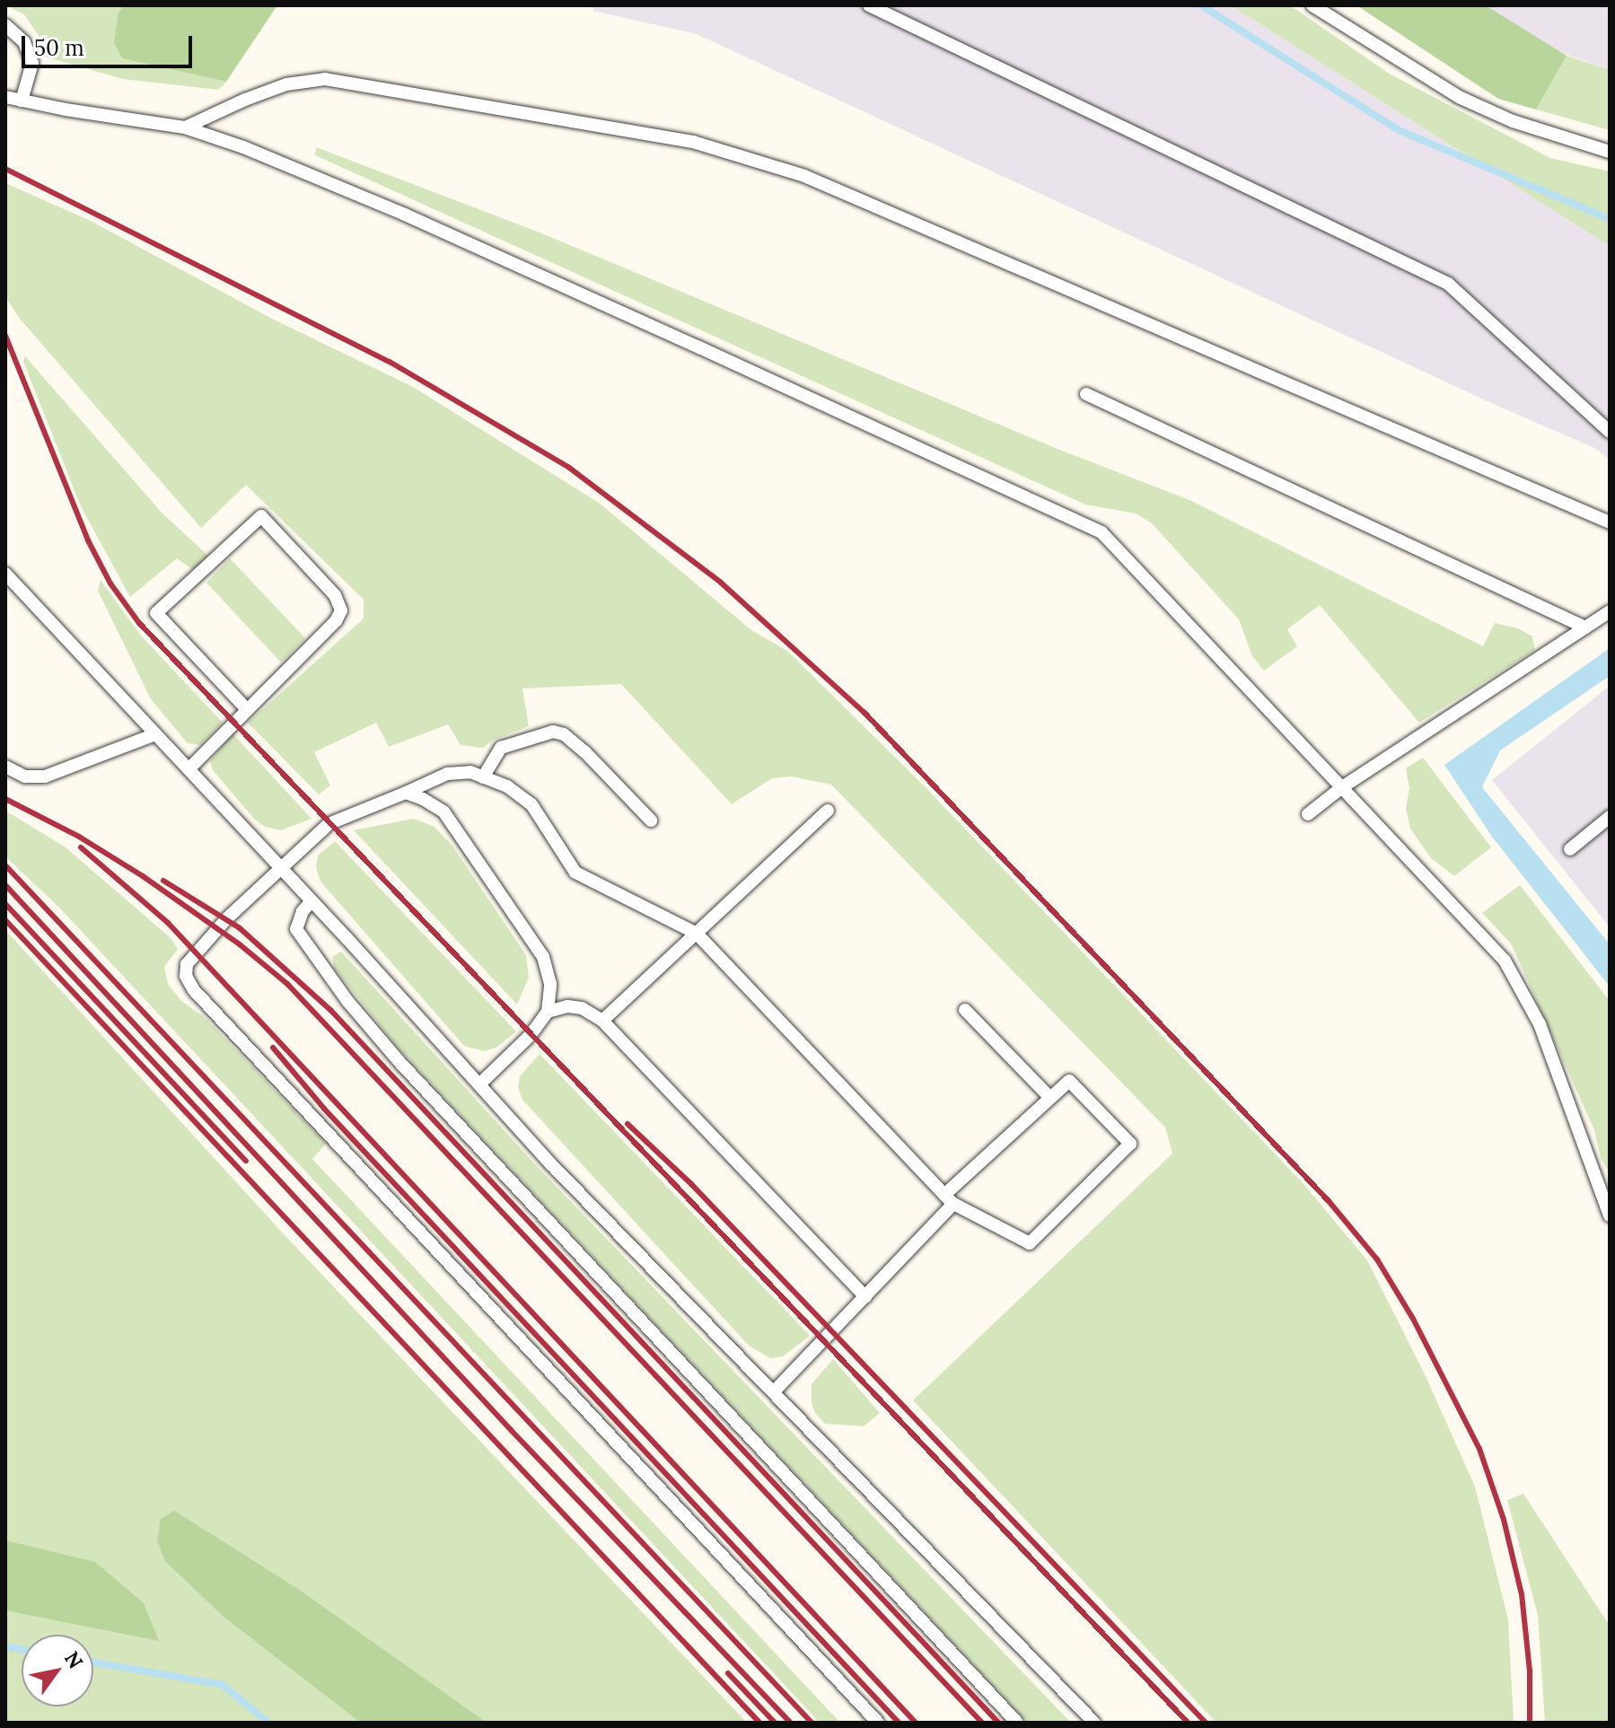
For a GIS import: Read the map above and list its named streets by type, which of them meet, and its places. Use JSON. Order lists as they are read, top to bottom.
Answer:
{
  "scale_bar": "50 m",
  "north": "top right"
}
